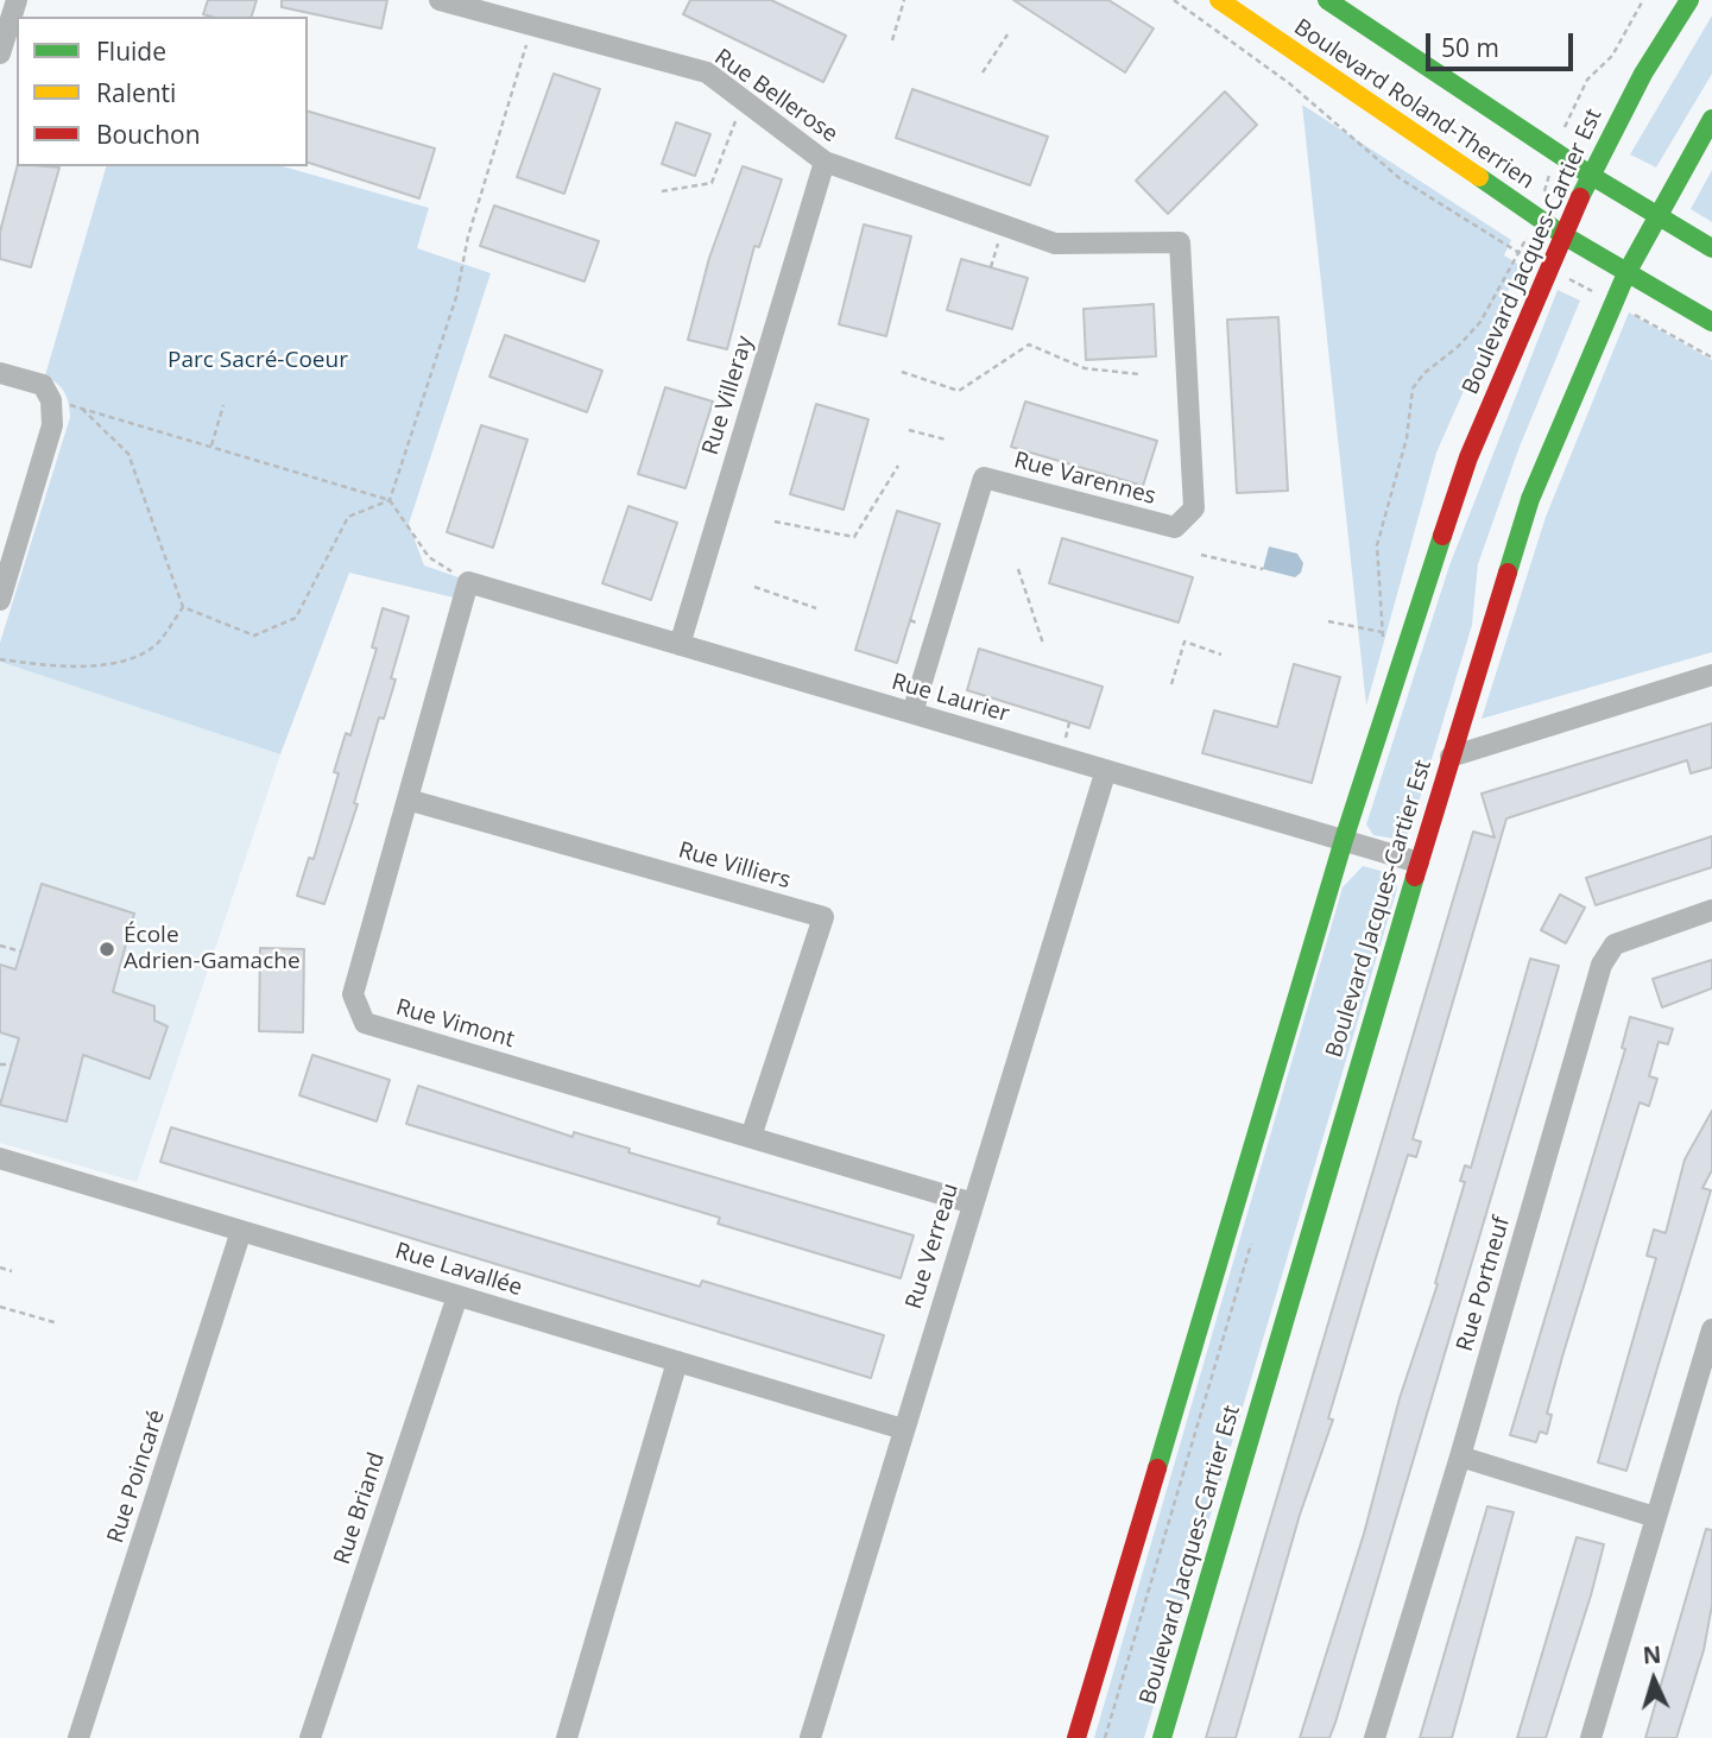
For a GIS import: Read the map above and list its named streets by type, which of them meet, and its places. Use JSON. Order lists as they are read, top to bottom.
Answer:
{
  "streets": {
    "main road": ["Boulevard Roland-Therrien", "Boulevard Jacques-Cartier Est"],
    "street": [
      "Rue Bellerose",
      "Rue Villeray",
      "Rue Varennes",
      "Rue Laurier",
      "Rue Villiers",
      "Rue Vimont",
      "Rue Verreau",
      "Rue Lavallée",
      "Rue Portneuf",
      "Rue Poincaré",
      "Rue Briand"
    ]
  },
  "crossings": [
    ["Rue Bellerose", "Rue Villeray"],
    ["Rue Bellerose", "Rue Varennes"],
    ["Boulevard Roland-Therrien", "Boulevard Jacques-Cartier Est"],
    ["Boulevard Jacques-Cartier Est", "Rue Laurier"],
    ["Rue Villeray", "Rue Laurier"],
    ["Rue Varennes", "Rue Laurier"],
    ["Rue Laurier", "Rue Vimont"],
    ["Rue Laurier", "Rue Verreau"],
    ["Rue Villiers", "Rue Vimont"],
    ["Rue Vimont", "Rue Verreau"],
    ["Rue Verreau", "Rue Lavallée"],
    ["Rue Lavallée", "Rue Poincaré"],
    ["Rue Lavallée", "Rue Briand"]
  ],
  "parks": ["Parc Sacré-Coeur"],
  "places": ["École Adrien-Gamache"],
  "legend": ["Fluide", "Ralenti", "Bouchon"],
  "scale_bar": "50 m",
  "north": "top"
}
